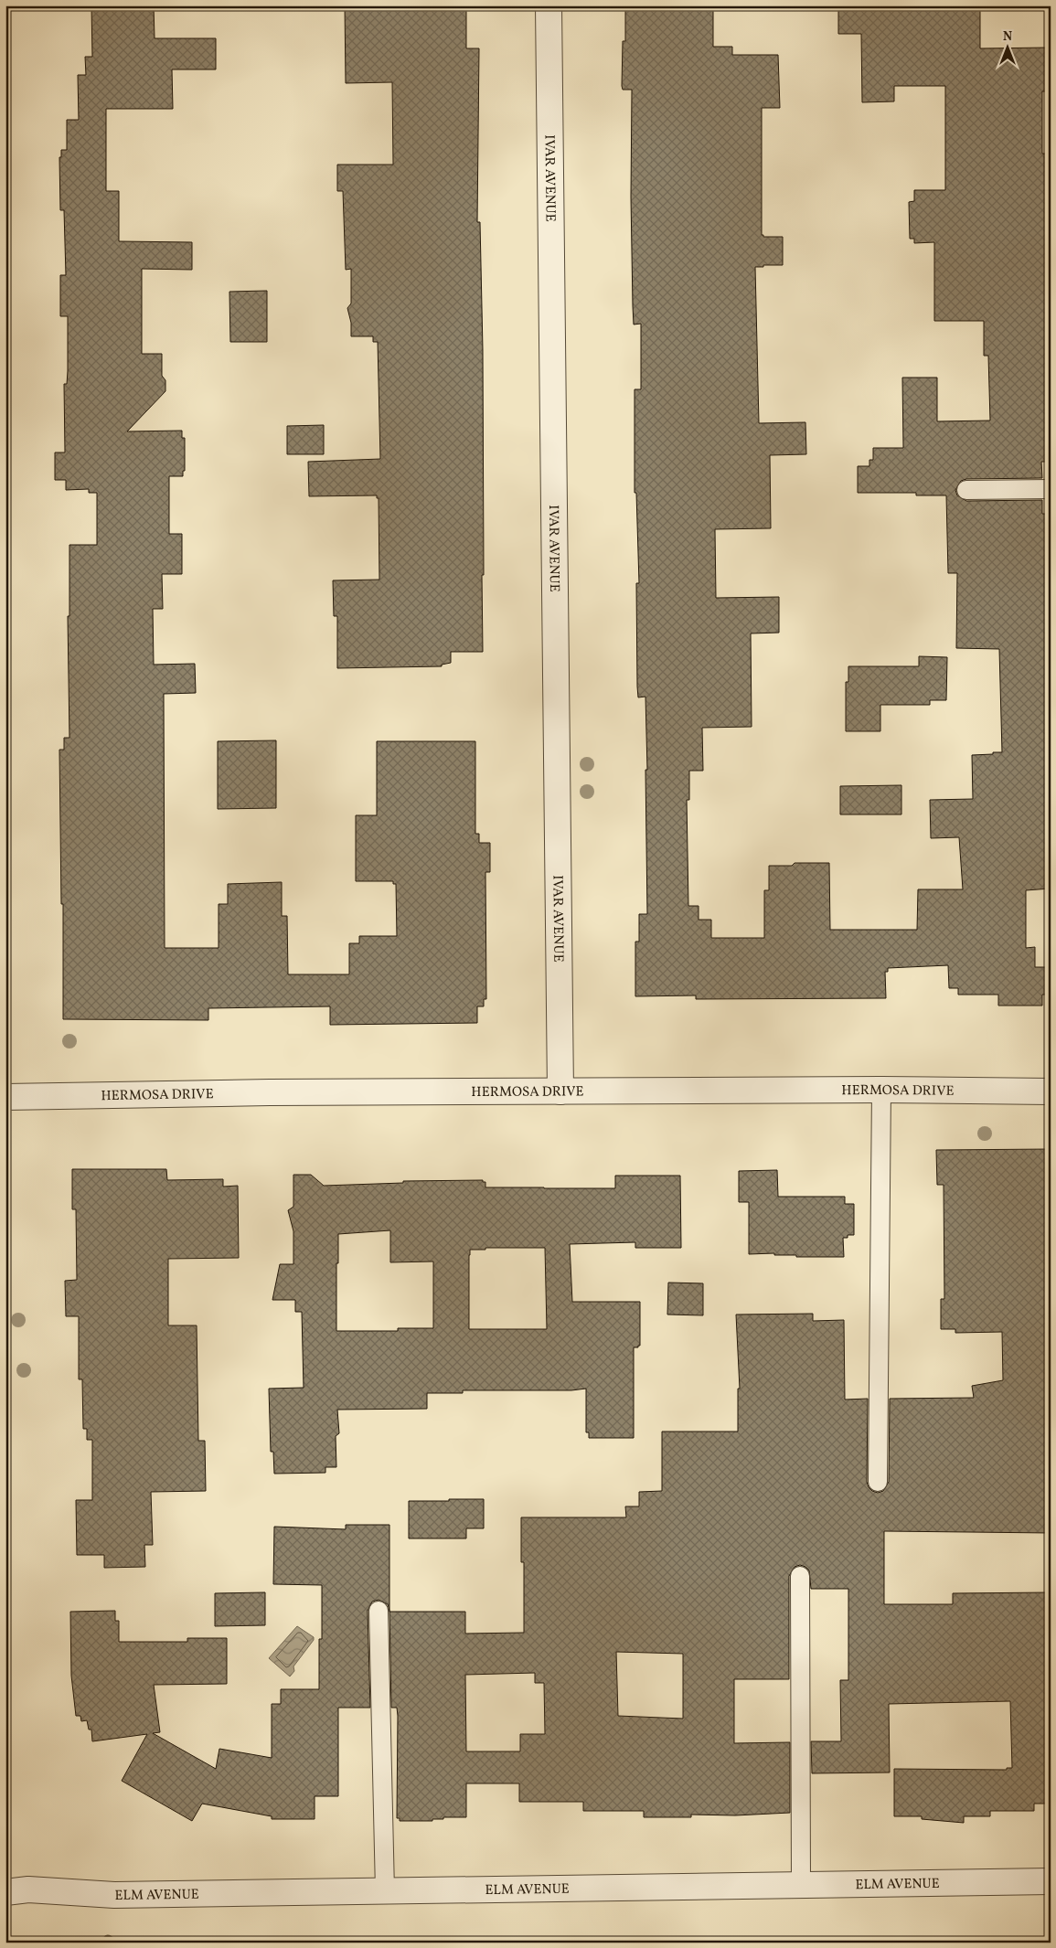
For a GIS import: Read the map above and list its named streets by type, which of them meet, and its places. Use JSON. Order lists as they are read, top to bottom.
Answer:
{
  "streets": {
    "street": ["IVAR AVENUE", "HERMOSA DRIVE", "ELM AVENUE"]
  },
  "crossings": [
    ["IVAR AVENUE", "HERMOSA DRIVE"]
  ],
  "north": "top"
}
